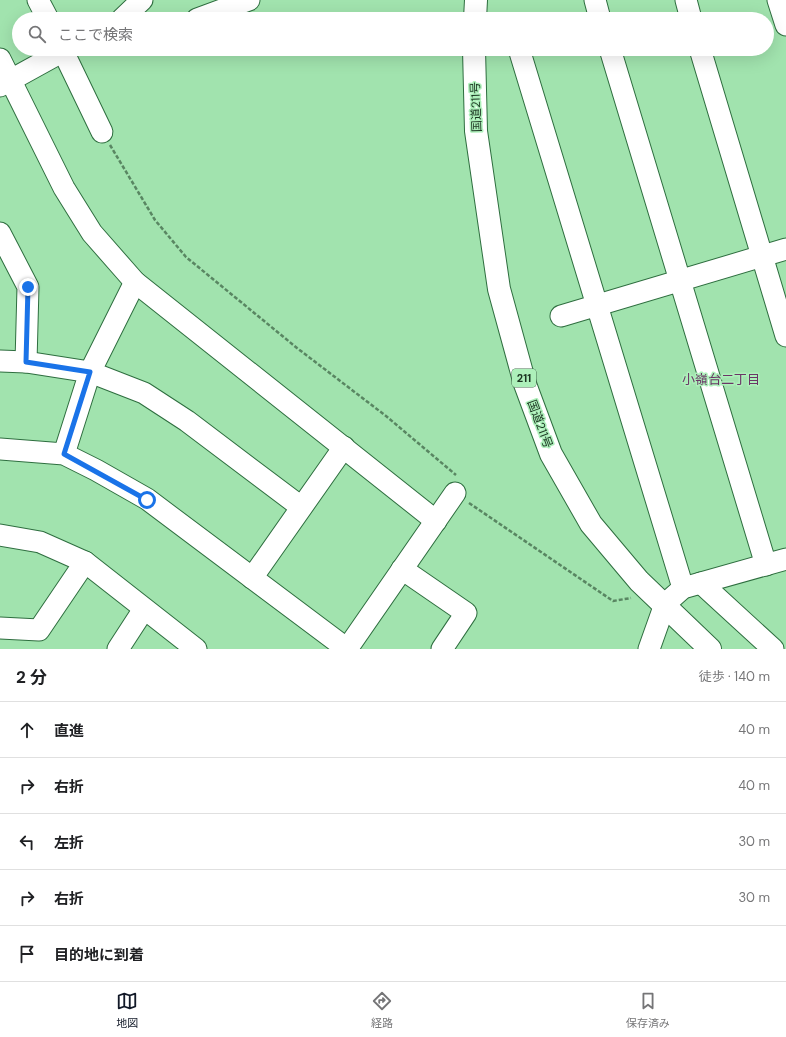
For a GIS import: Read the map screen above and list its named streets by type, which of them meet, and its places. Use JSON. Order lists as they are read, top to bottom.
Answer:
{
  "streets": {
    "highway": ["国道211号", "211"]
  },
  "districts": ["小嶺台二丁目"],
  "page": {
    "search": "ここで検索",
    "heading": ["2 分", "徒歩 · 140 m"],
    "list": [
      ["直進", "40 m"],
      ["右折", "40 m"],
      ["左折", "30 m"],
      ["右折", "30 m"],
      "目的地に到着"
    ],
    "nav": ["地図", "経路", "保存済み"]
  }
}
